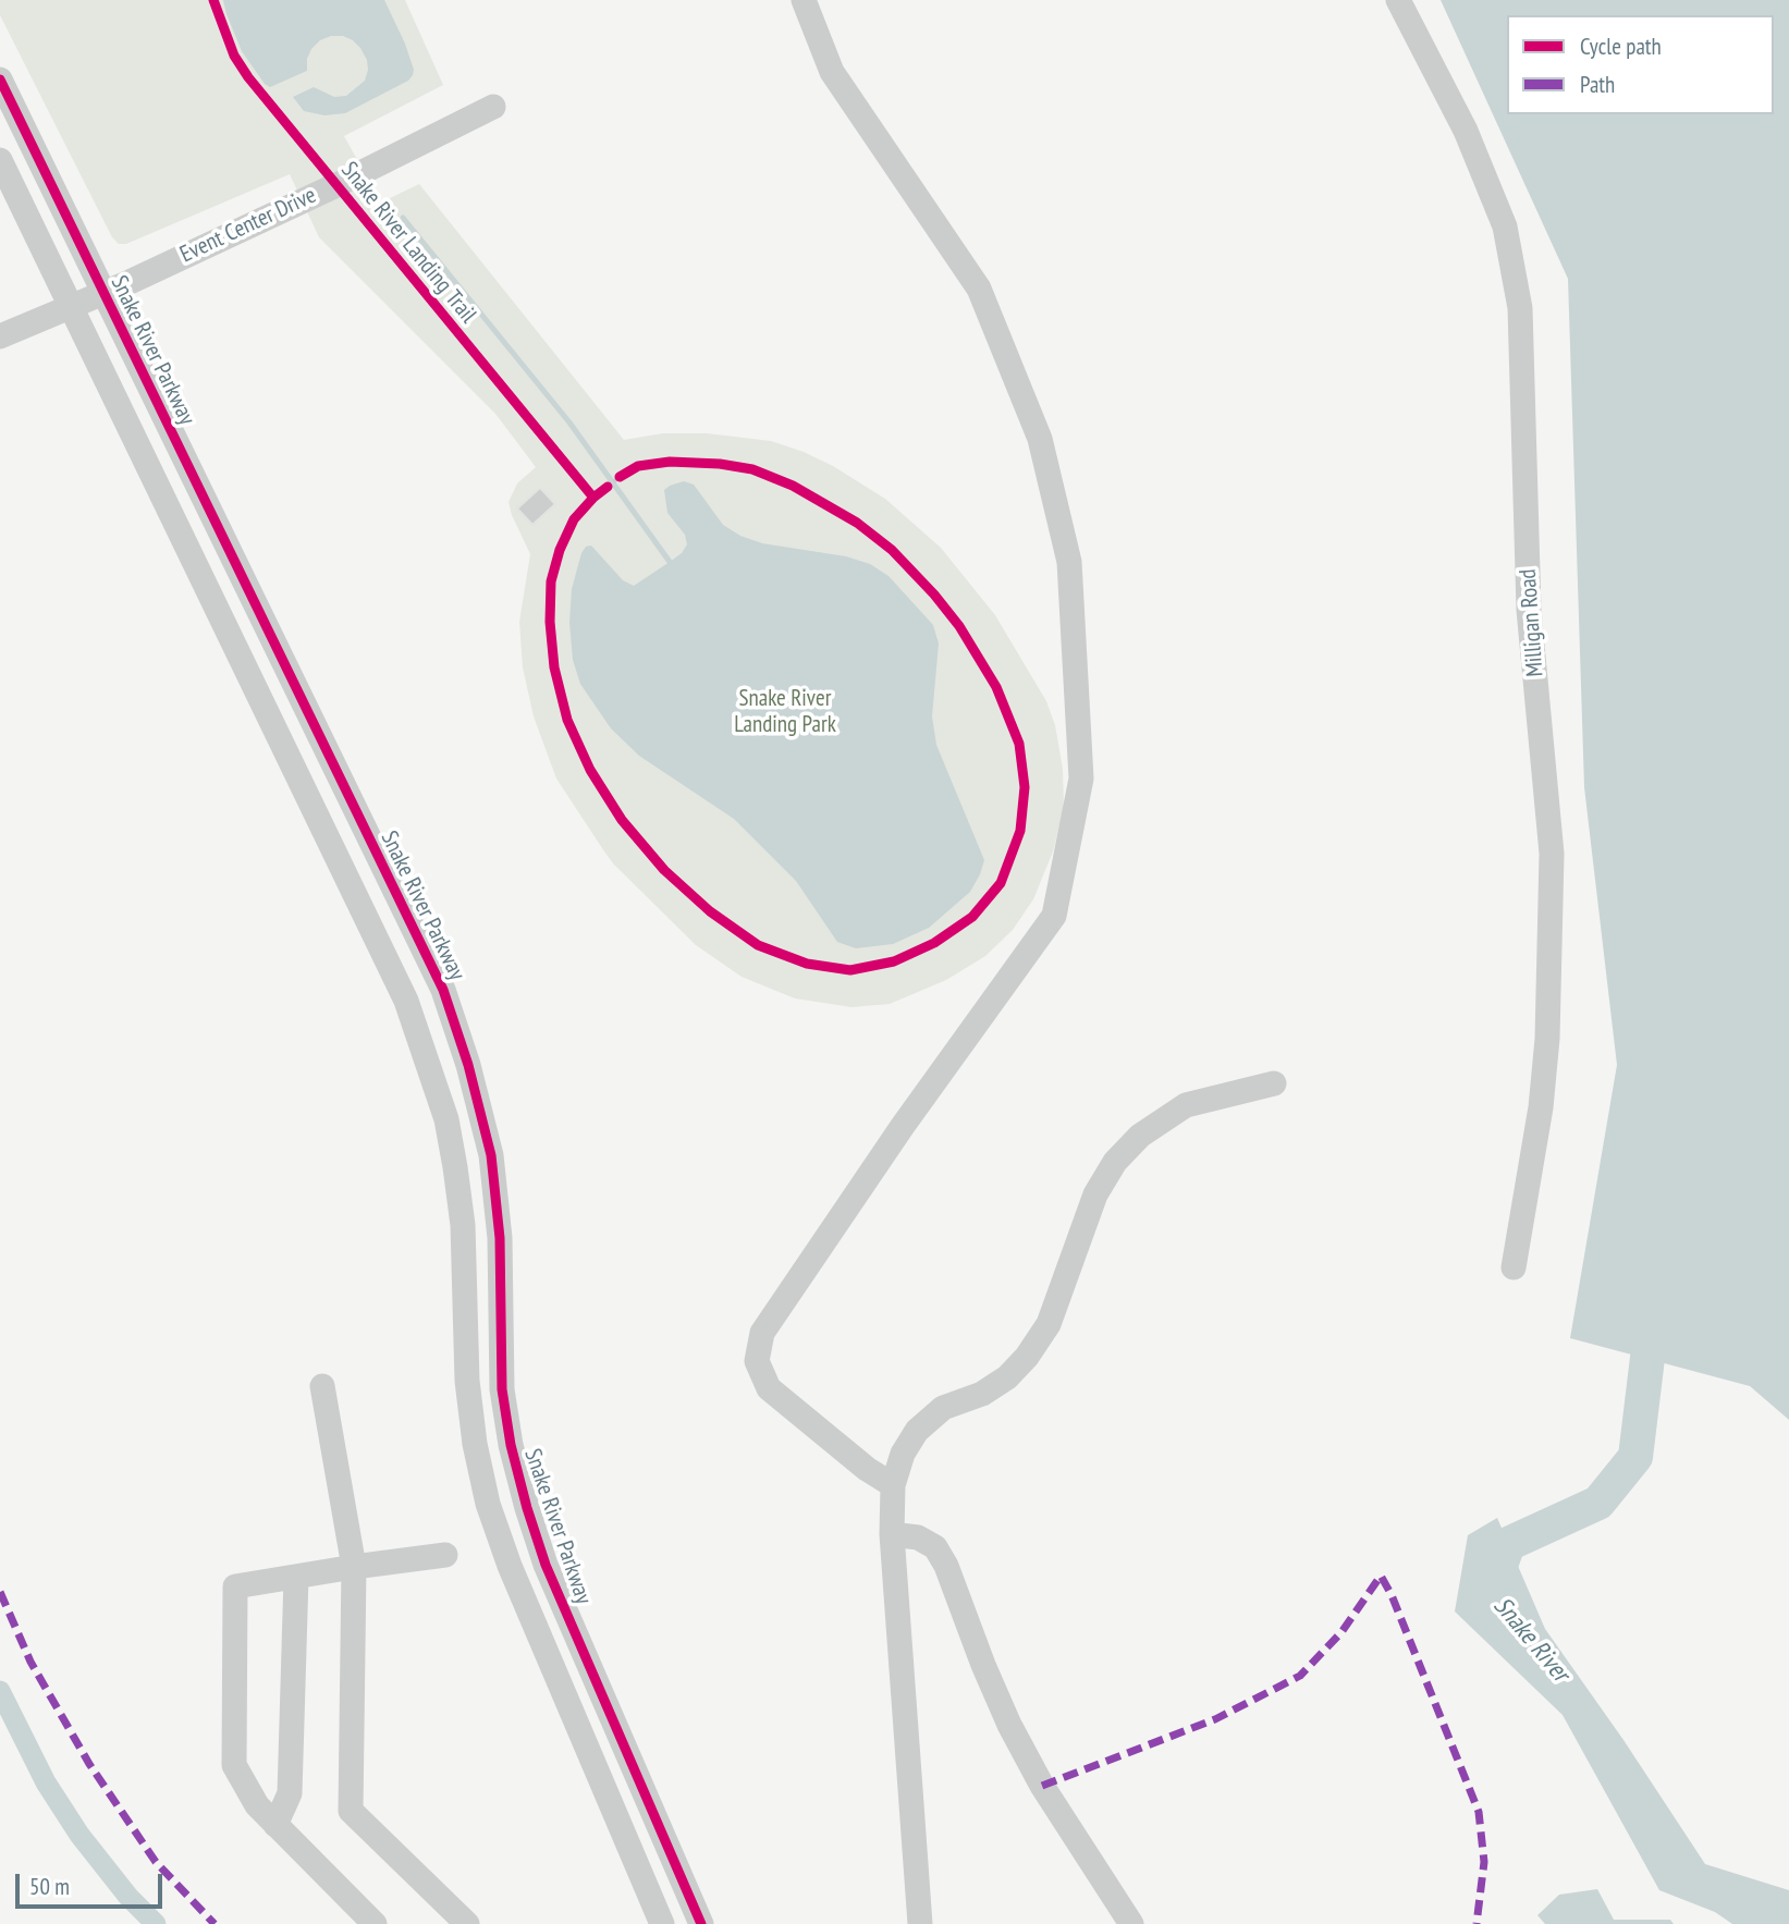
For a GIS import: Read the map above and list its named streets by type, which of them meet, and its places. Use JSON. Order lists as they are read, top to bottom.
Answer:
{
  "streets": {
    "street": ["Event Center Drive", "Snake River Parkway", "Milligan Road"],
    "cycle path": ["Snake River Landing Trail"]
  },
  "crossings": [
    ["Event Center Drive", "Snake River Parkway"]
  ],
  "water": ["Snake River"],
  "parks": ["Snake River Landing Park"],
  "legend": ["Cycle path", "Path"],
  "scale_bar": "50 m"
}
